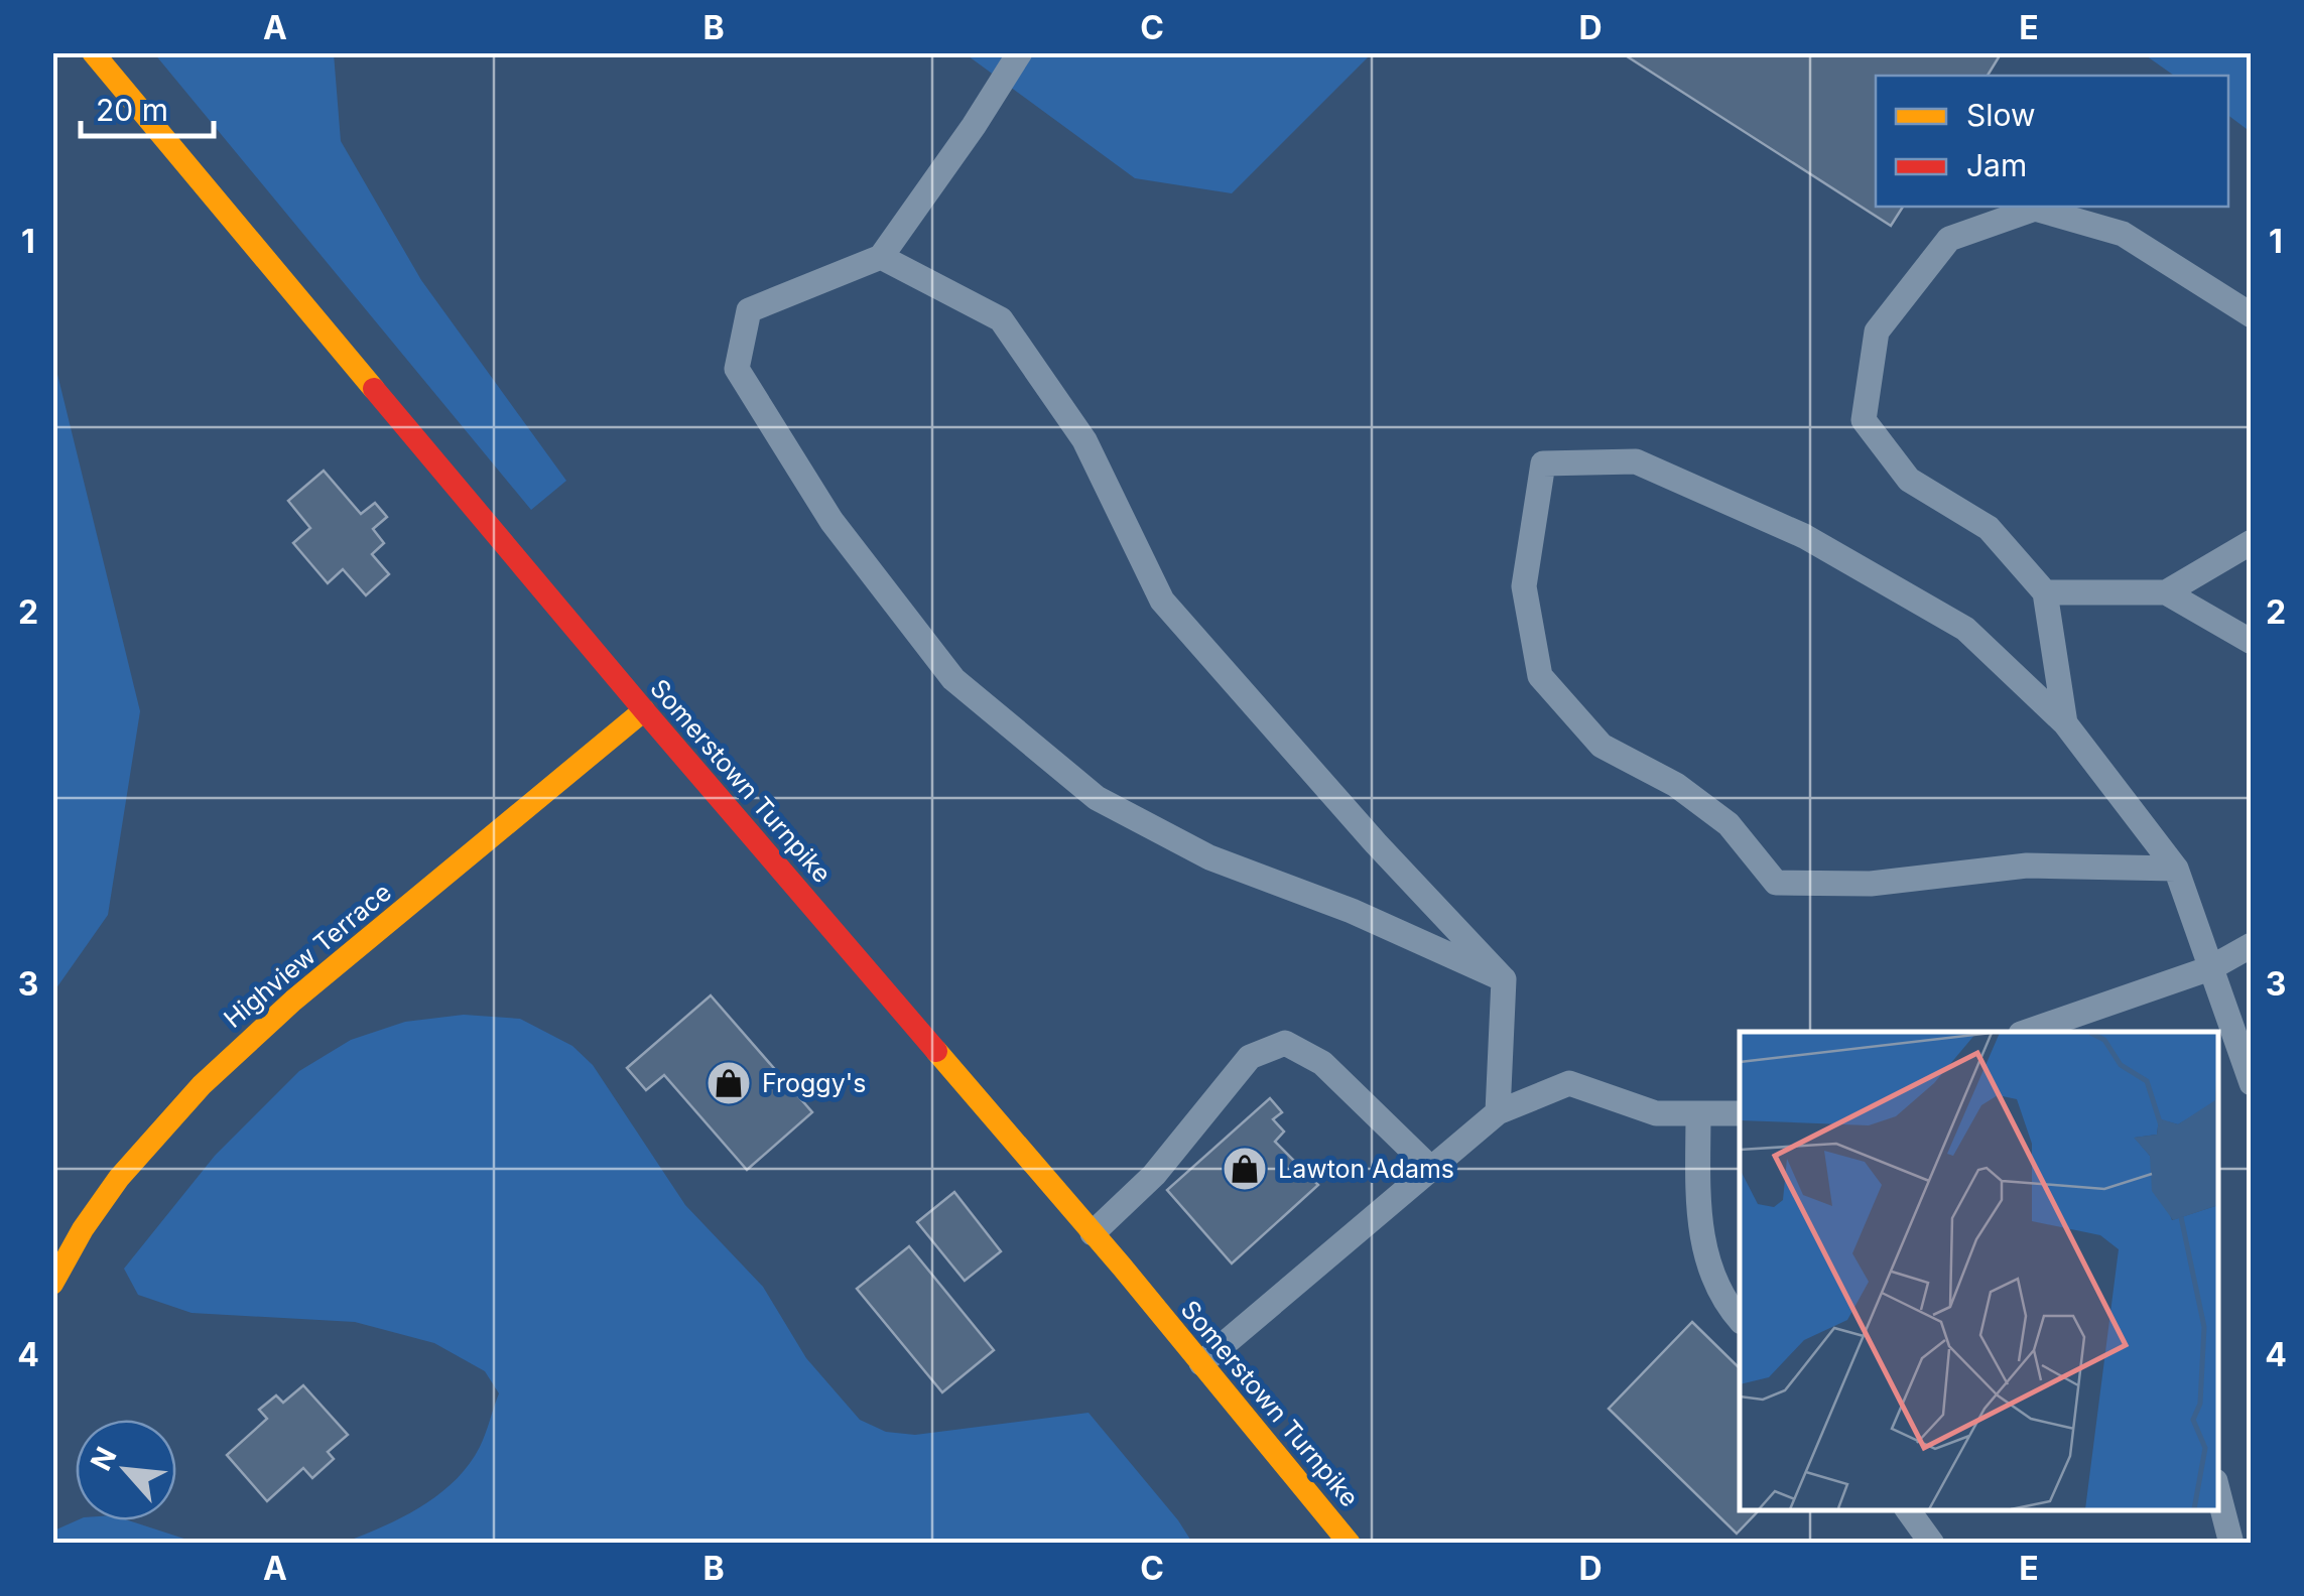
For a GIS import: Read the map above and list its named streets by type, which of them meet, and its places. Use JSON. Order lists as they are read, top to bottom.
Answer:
{
  "streets": {
    "main road": ["Somerstown Turnpike", "Highview Terrace"]
  },
  "crossings": [
    ["Somerstown Turnpike", "Highview Terrace"]
  ],
  "places": {
    "shop": ["Froggy's", "Lawton Adams"]
  },
  "legend": ["Slow", "Jam"],
  "scale_bar": "20 m",
  "north": "top left",
  "grid": {
    "columns": [
      "A",
      "B",
      "C",
      "D",
      "E"
    ],
    "rows": [
      "1",
      "2",
      "3",
      "4"
    ]
  }
}
